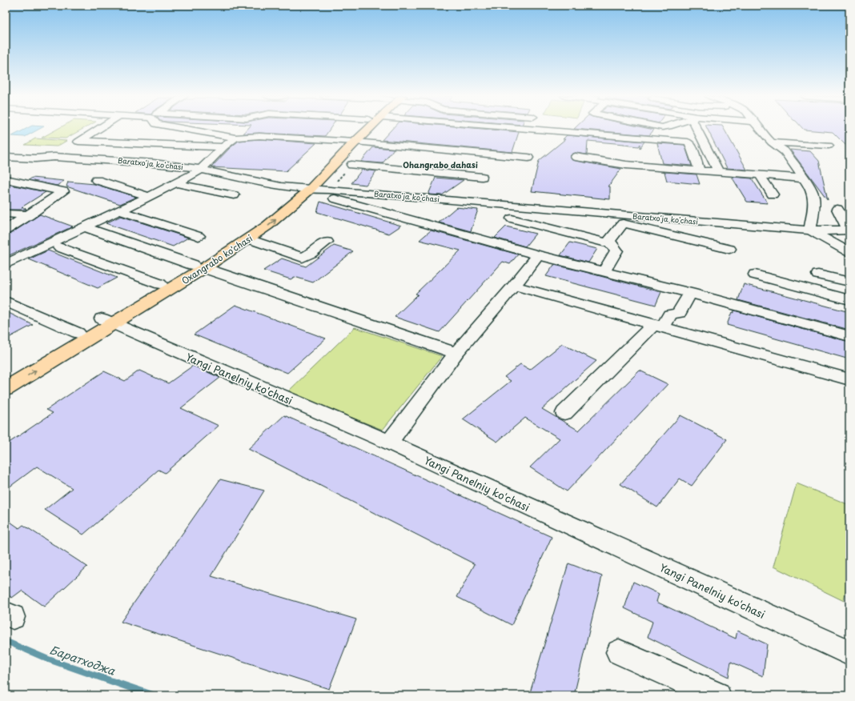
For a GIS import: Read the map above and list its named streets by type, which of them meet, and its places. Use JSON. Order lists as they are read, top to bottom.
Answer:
{
  "streets": {
    "main road": ["Oxangrabo ko'chasi"],
    "street": ["Baratxoʻja koʻchasi", "Yangi Panelniy ko'chasi"]
  },
  "crossings": [
    ["Baratxoʻja koʻchasi", "Oxangrabo ko'chasi"],
    ["Oxangrabo ko'chasi", "Yangi Panelniy ko'chasi"]
  ],
  "districts": ["Ohangrabo dahasi"],
  "water": ["Баратходжа"]
}
